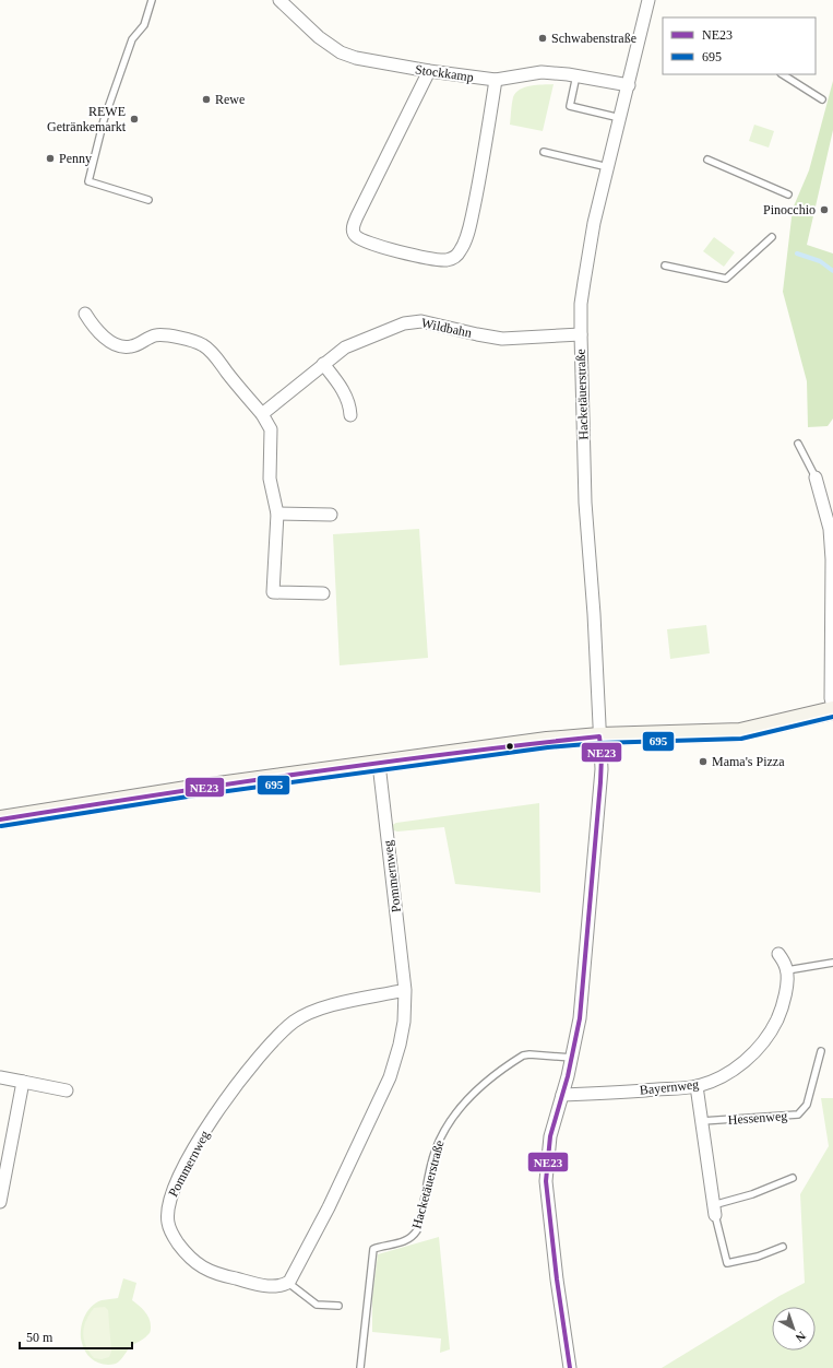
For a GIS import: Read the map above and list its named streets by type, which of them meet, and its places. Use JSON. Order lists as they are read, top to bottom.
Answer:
{
  "streets": {
    "street": [
      "Stockkamp",
      "Wildbahn",
      "Hacketäuerstraße",
      "Pommernweg",
      "Bayernweg"
    ],
    "lane": ["Hessenweg"]
  },
  "crossings": [
    ["Stockkamp", "Hacketäuerstraße"],
    ["Wildbahn", "Hacketäuerstraße"],
    ["Hacketäuerstraße", "Bayernweg"]
  ],
  "places": [
    "Schwabenstraße",
    "Rewe",
    "REWE Getränkemarkt",
    "Penny",
    "Pinocchio",
    "Mama's Pizza"
  ],
  "lines": ["transit line 695", "transit line NE23"],
  "legend": ["NE23", "695"],
  "scale_bar": "50 m",
  "north": "bottom right"
}
